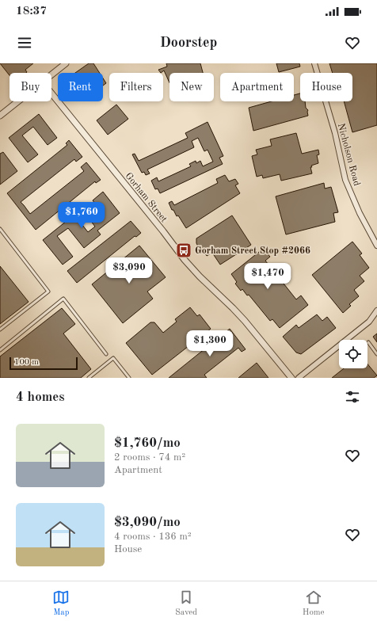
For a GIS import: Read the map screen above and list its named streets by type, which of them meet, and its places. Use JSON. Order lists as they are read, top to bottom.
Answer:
{
  "streets": {
    "street": ["Nicholson Road", "Gorham Street"]
  },
  "places": {
    "bus stop": ["Gorham Street Stop #2066"]
  },
  "scale_bar": "100 m",
  "page": {
    "status": "18:37",
    "header": "Doorstep",
    "chip": [
      "Buy",
      "Rent",
      "Filters",
      "New",
      "Apartment",
      "House"
    ],
    "price": [
      "$1,760",
      "$3,090",
      "$1,470",
      "$1,300"
    ],
    "scale": "100 m",
    "heading": "4 homes",
    "list": [
      {
        "name": "$1,760/mo",
        "note": "2 rooms · 74 m² · Apartment"
      },
      {
        "name": "$3,090/mo",
        "note": "4 rooms · 136 m² · House"
      }
    ],
    "tabs": ["Map", "Saved", "Home"]
  }
}
